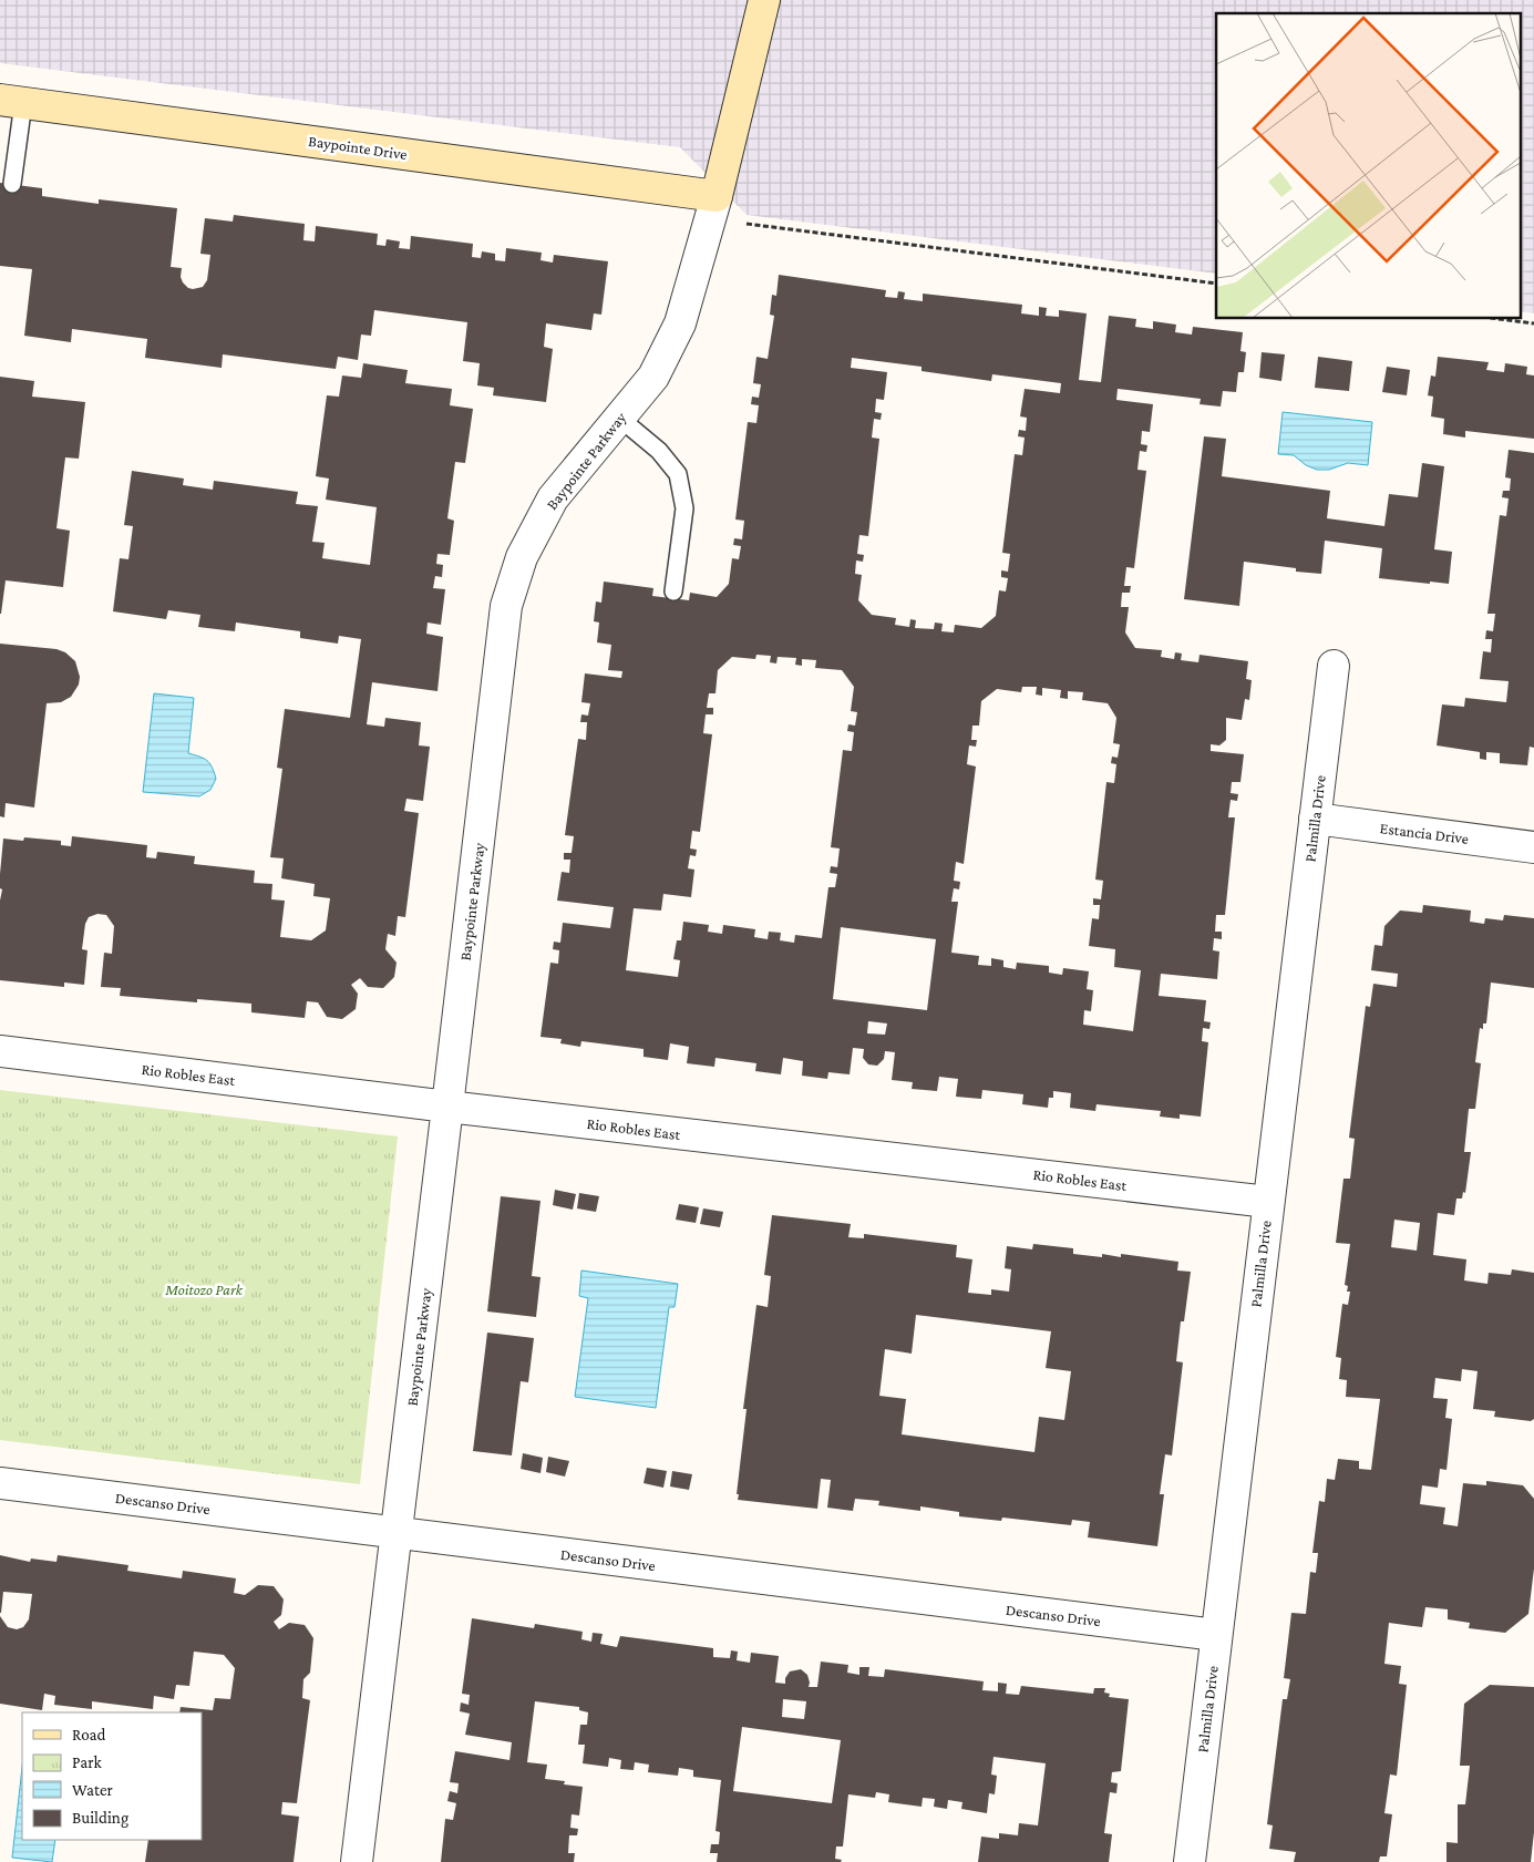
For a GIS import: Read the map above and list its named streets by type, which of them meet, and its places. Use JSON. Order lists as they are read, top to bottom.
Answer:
{
  "streets": {
    "street": [
      "Baypointe Drive",
      "Baypointe Parkway",
      "Palmilla Drive",
      "Estancia Drive",
      "Rio Robles East",
      "Descanso Drive"
    ]
  },
  "crossings": [
    ["Baypointe Drive", "Baypointe Parkway"],
    ["Baypointe Parkway", "Rio Robles East"],
    ["Baypointe Parkway", "Descanso Drive"],
    ["Palmilla Drive", "Estancia Drive"],
    ["Palmilla Drive", "Rio Robles East"],
    ["Palmilla Drive", "Descanso Drive"]
  ],
  "parks": ["Moitozo Park"],
  "legend": [
    "Road",
    "Park",
    "Water",
    "Building"
  ]
}
